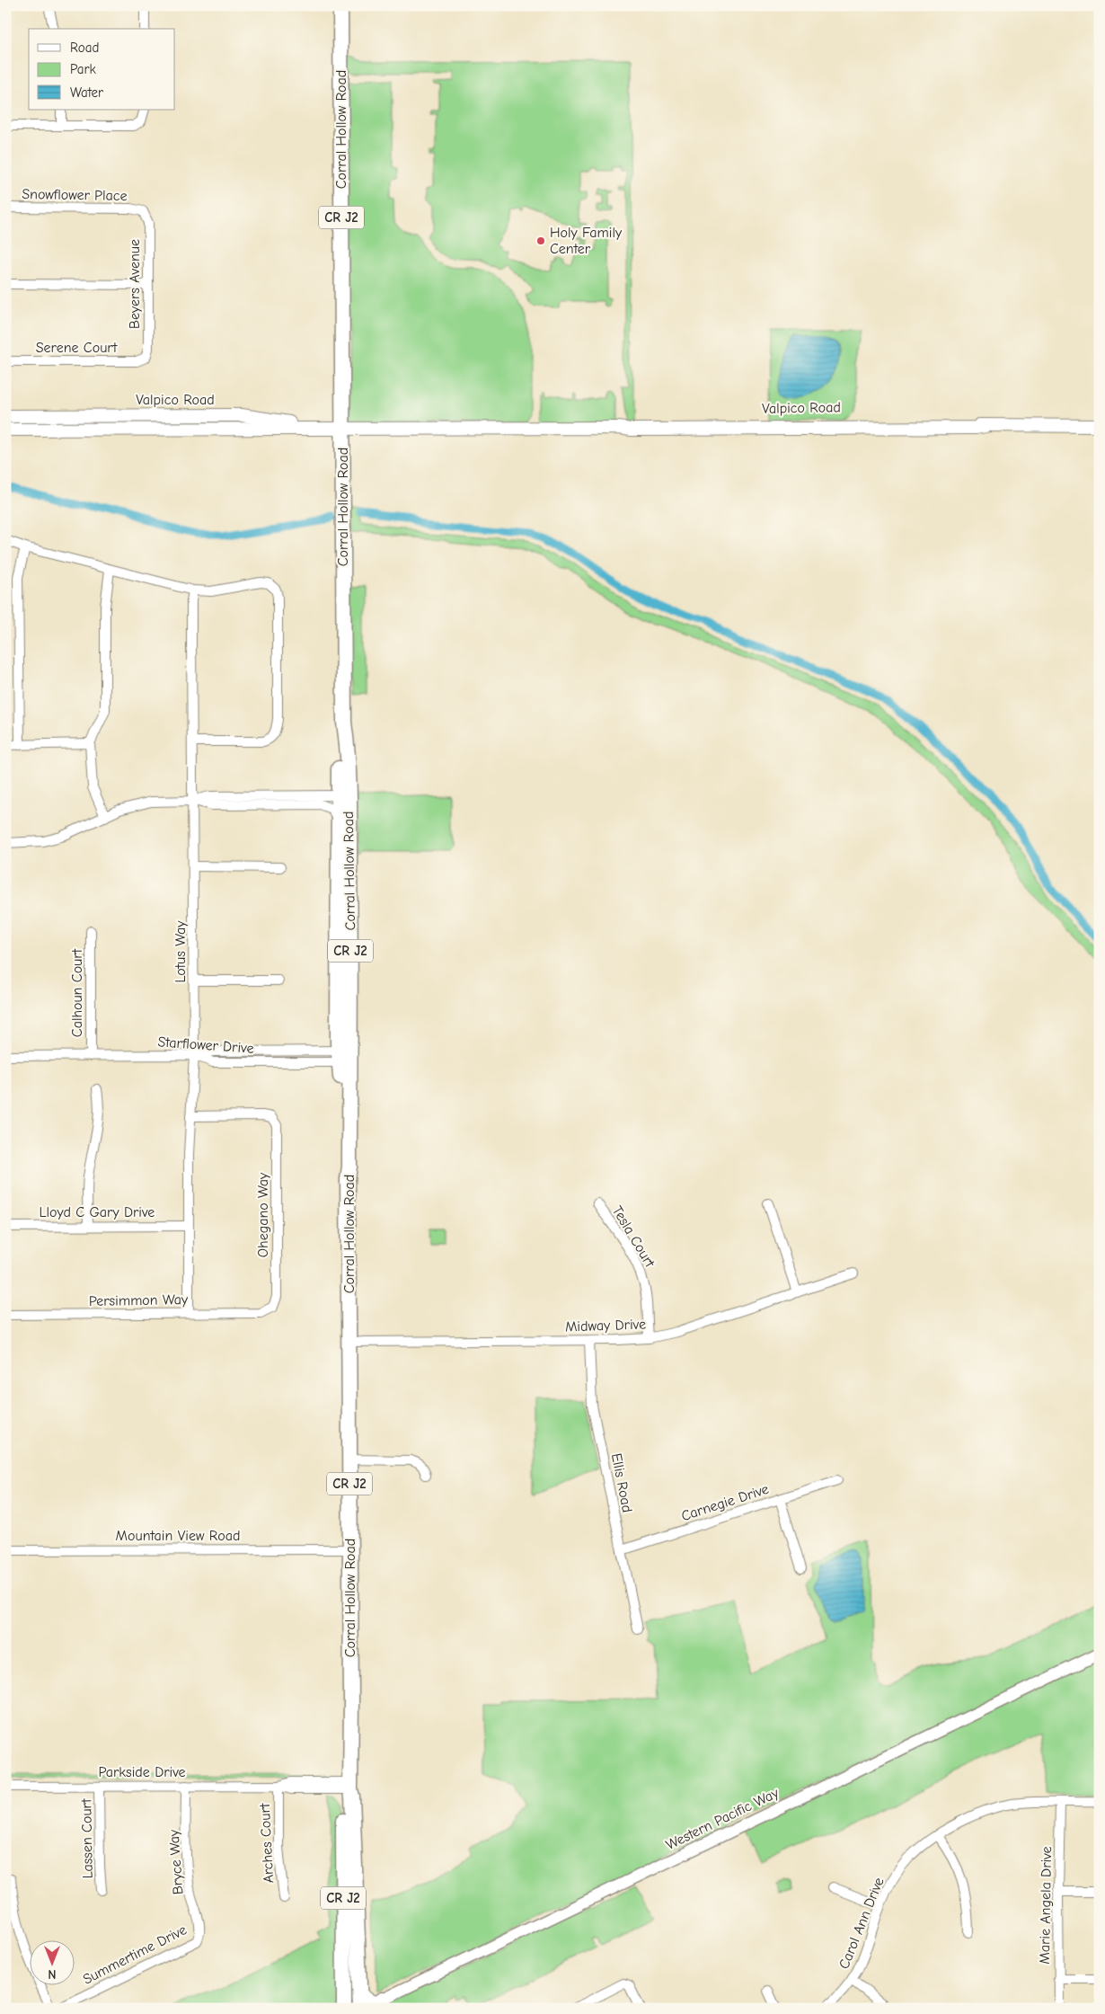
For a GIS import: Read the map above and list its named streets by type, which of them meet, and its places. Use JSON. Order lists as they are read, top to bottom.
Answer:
{
  "streets": {
    "main road": ["Corral Hollow Road", "CR J2", "Valpico Road"],
    "street": [
      "Snowflower Place",
      "Beyers Avenue",
      "Serene Court",
      "Lotus Way",
      "Calhoun Court",
      "Starflower Drive",
      "Lloyd C Gary Drive",
      "Ohegano Way",
      "Tesla Court",
      "Persimmon Way",
      "Midway Drive",
      "Ellis Road",
      "Carnegie Drive",
      "Mountain View Road",
      "Parkside Drive",
      "Western Pacific Way",
      "Lassen Court",
      "Arches Court",
      "Bryce Way",
      "Marie Angela Drive",
      "Carol Ann Drive",
      "Summertime Drive"
    ]
  },
  "crossings": [
    ["Corral Hollow Road", "Valpico Road"],
    ["Corral Hollow Road", "Starflower Drive"],
    ["Corral Hollow Road", "Midway Drive"],
    ["Corral Hollow Road", "Mountain View Road"],
    ["Corral Hollow Road", "Parkside Drive"],
    ["Corral Hollow Road", "Western Pacific Way"],
    ["Snowflower Place", "Beyers Avenue"],
    ["Beyers Avenue", "Serene Court"],
    ["Lotus Way", "Starflower Drive"],
    ["Lotus Way", "Lloyd C Gary Drive"],
    ["Lotus Way", "Ohegano Way"],
    ["Lotus Way", "Persimmon Way"],
    ["Calhoun Court", "Starflower Drive"],
    ["Ohegano Way", "Persimmon Way"],
    ["Tesla Court", "Midway Drive"],
    ["Midway Drive", "Ellis Road"],
    ["Ellis Road", "Carnegie Drive"],
    ["Parkside Drive", "Lassen Court"],
    ["Parkside Drive", "Arches Court"],
    ["Parkside Drive", "Bryce Way"],
    ["Bryce Way", "Summertime Drive"],
    ["Marie Angela Drive", "Carol Ann Drive"]
  ],
  "places": ["Holy Family Center"],
  "legend": ["Road", "Park", "Water"],
  "north": "bottom"
}
